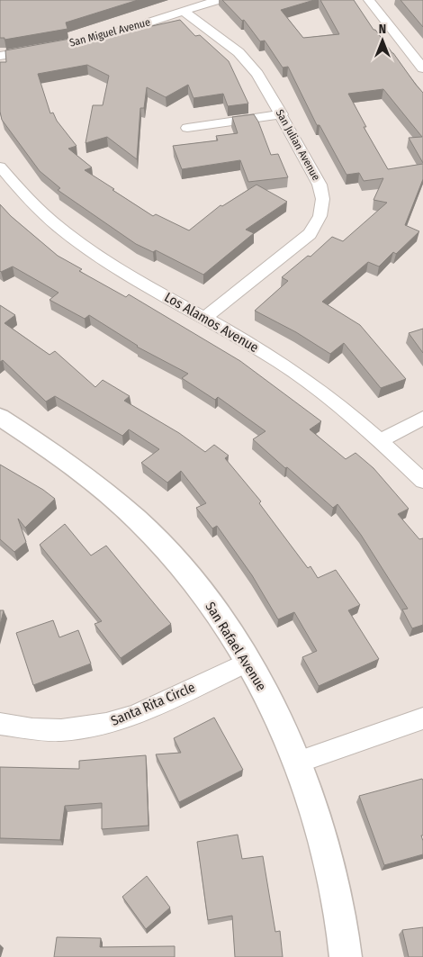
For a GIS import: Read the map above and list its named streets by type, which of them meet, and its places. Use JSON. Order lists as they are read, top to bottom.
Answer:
{
  "streets": {
    "street": [
      "San Miguel Avenue",
      "San Julian Avenue",
      "Los Alamos Avenue",
      "San Rafael Avenue",
      "Santa Rita Circle"
    ]
  },
  "crossings": [
    ["San Miguel Avenue", "San Julian Avenue"],
    ["San Julian Avenue", "Los Alamos Avenue"],
    ["San Rafael Avenue", "Santa Rita Circle"]
  ],
  "north": "top"
}
